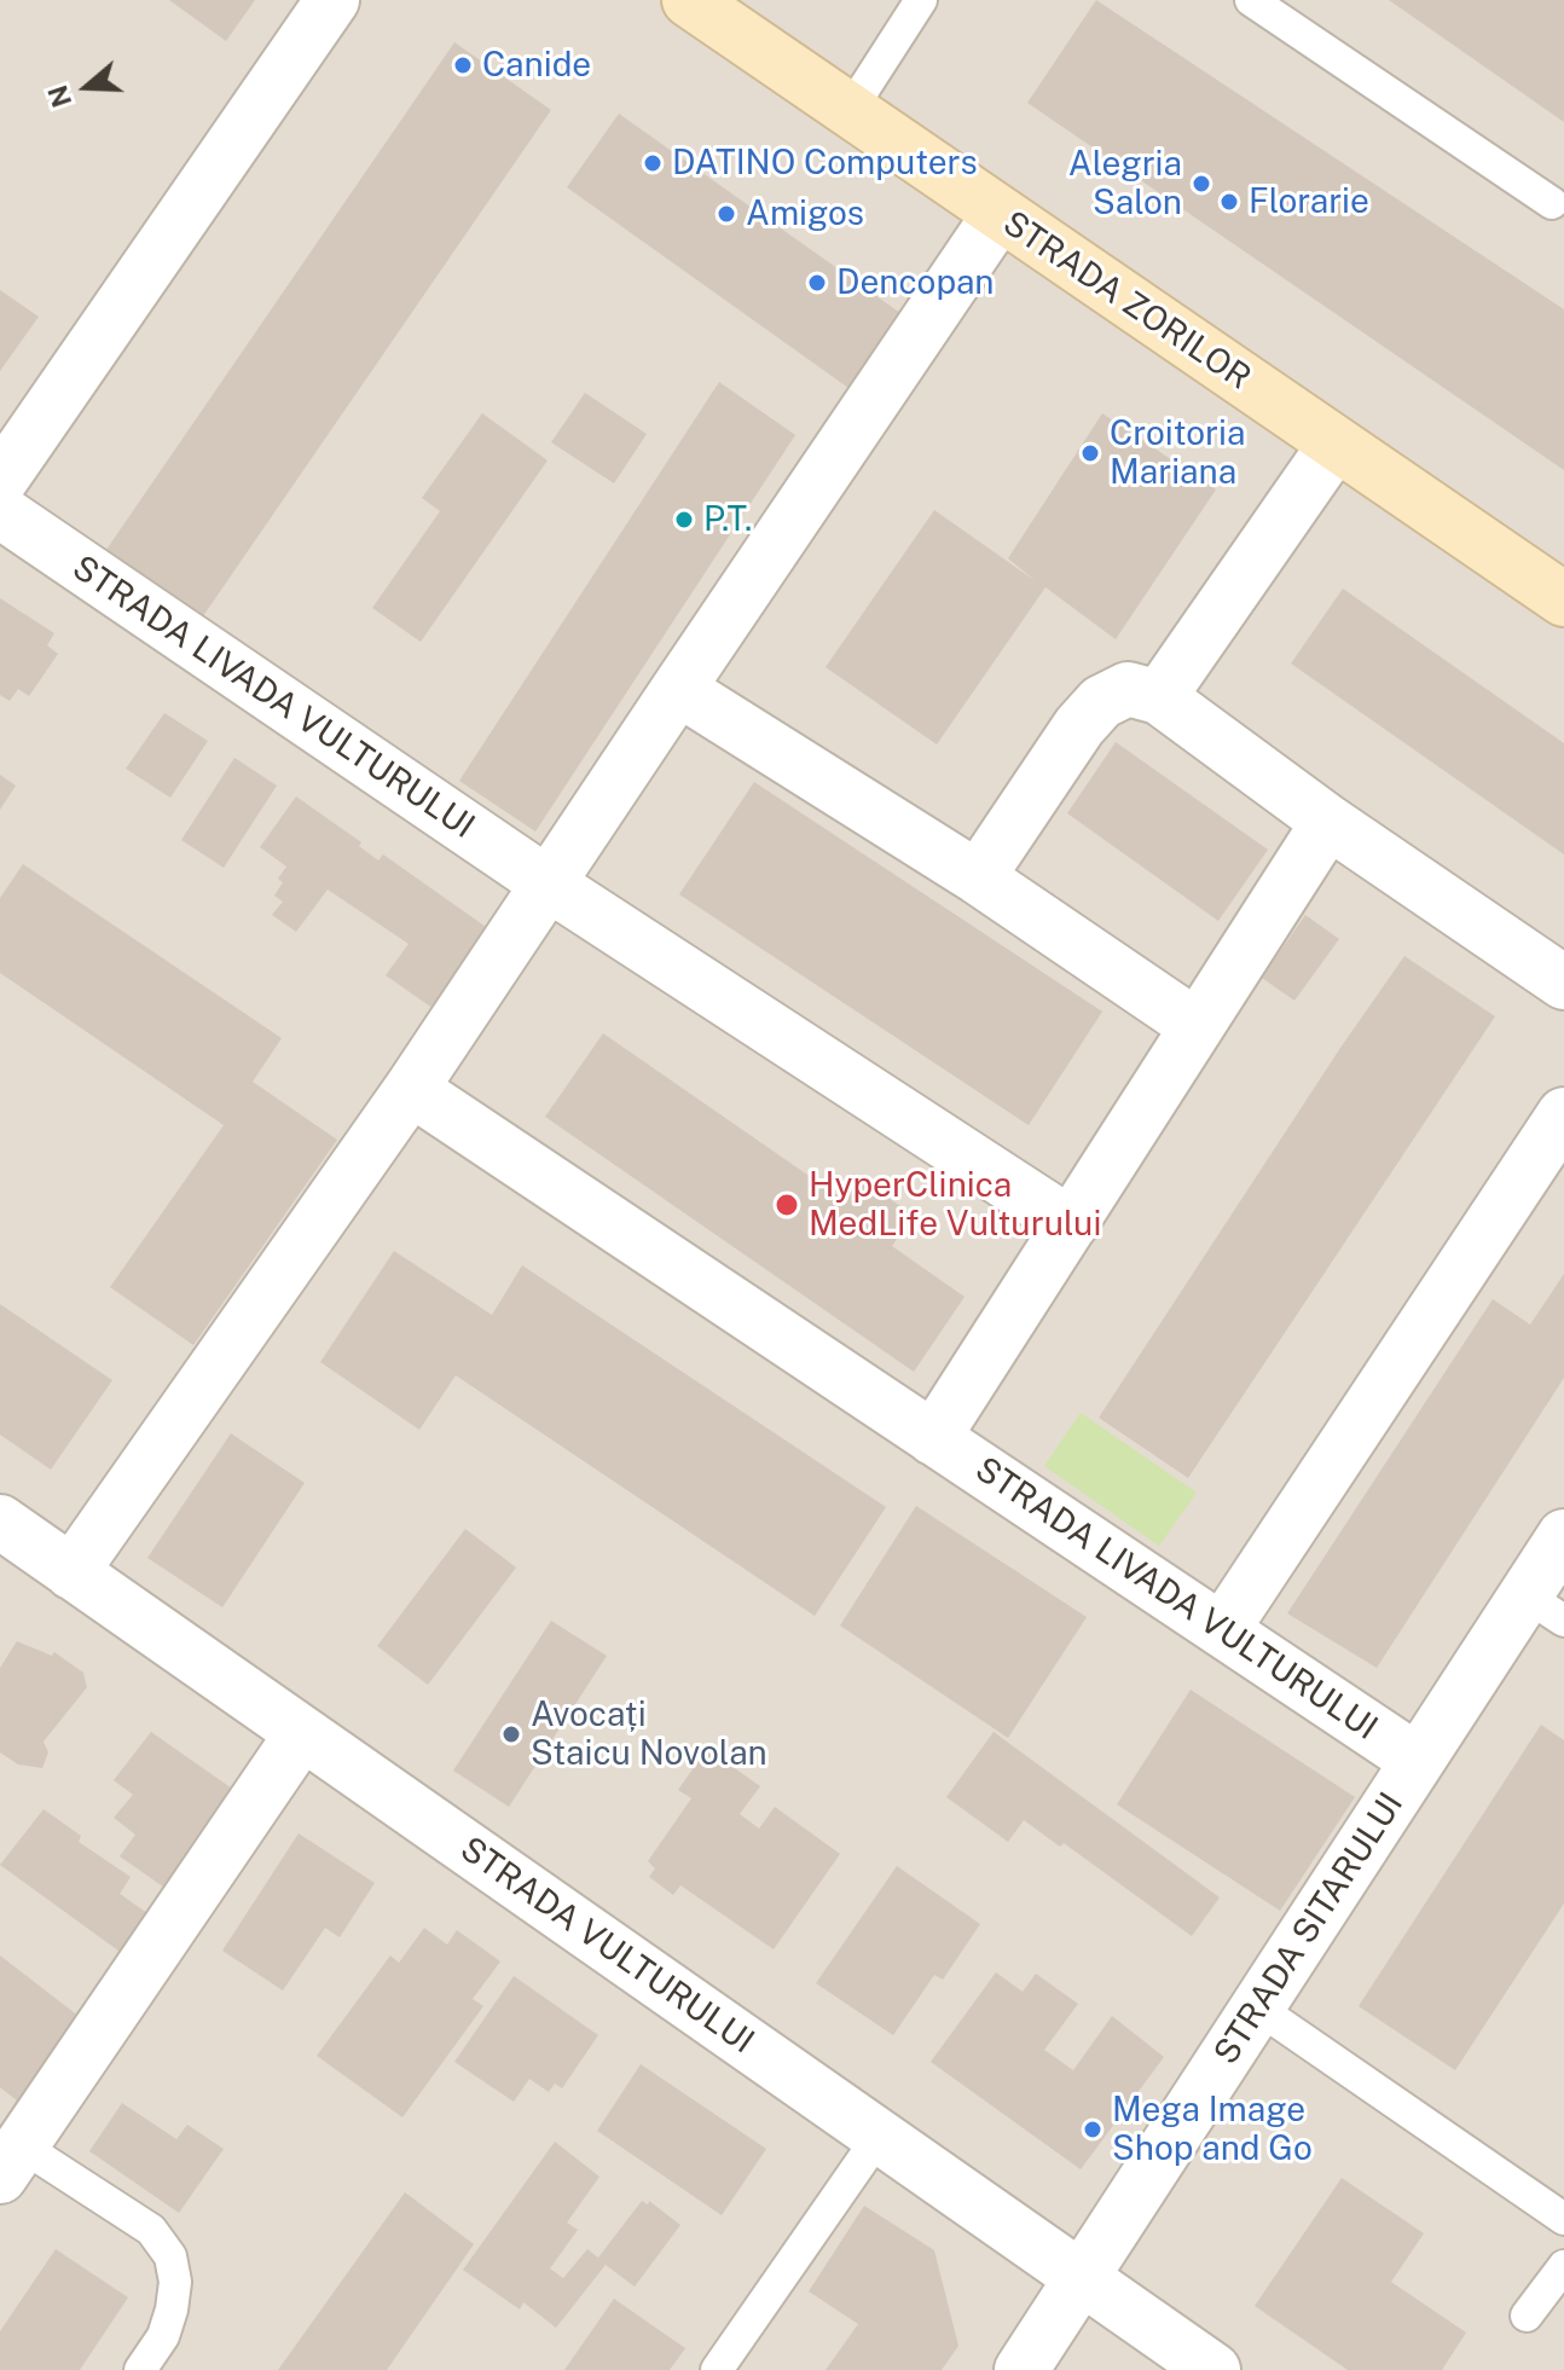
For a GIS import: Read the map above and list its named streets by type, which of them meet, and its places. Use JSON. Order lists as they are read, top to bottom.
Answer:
{
  "streets": {
    "street": [
      "STRADA ZORILOR",
      "STRADA LIVADA VULTURULUI",
      "STRADA SITARULUI",
      "STRADA VULTURULUI"
    ]
  },
  "crossings": [
    ["STRADA LIVADA VULTURULUI", "STRADA SITARULUI"],
    ["STRADA SITARULUI", "STRADA VULTURULUI"]
  ],
  "places": [
    "Canide",
    "DATINO Computers",
    "Alegria Salon",
    "Florarie",
    "Amigos",
    "Dencopan",
    "Croitoria Mariana",
    "P.T.",
    "HyperClinica MedLife Vulturului",
    "Avocați Staicu Novolan",
    "Mega Image Shop and Go"
  ],
  "north": "left"
}
